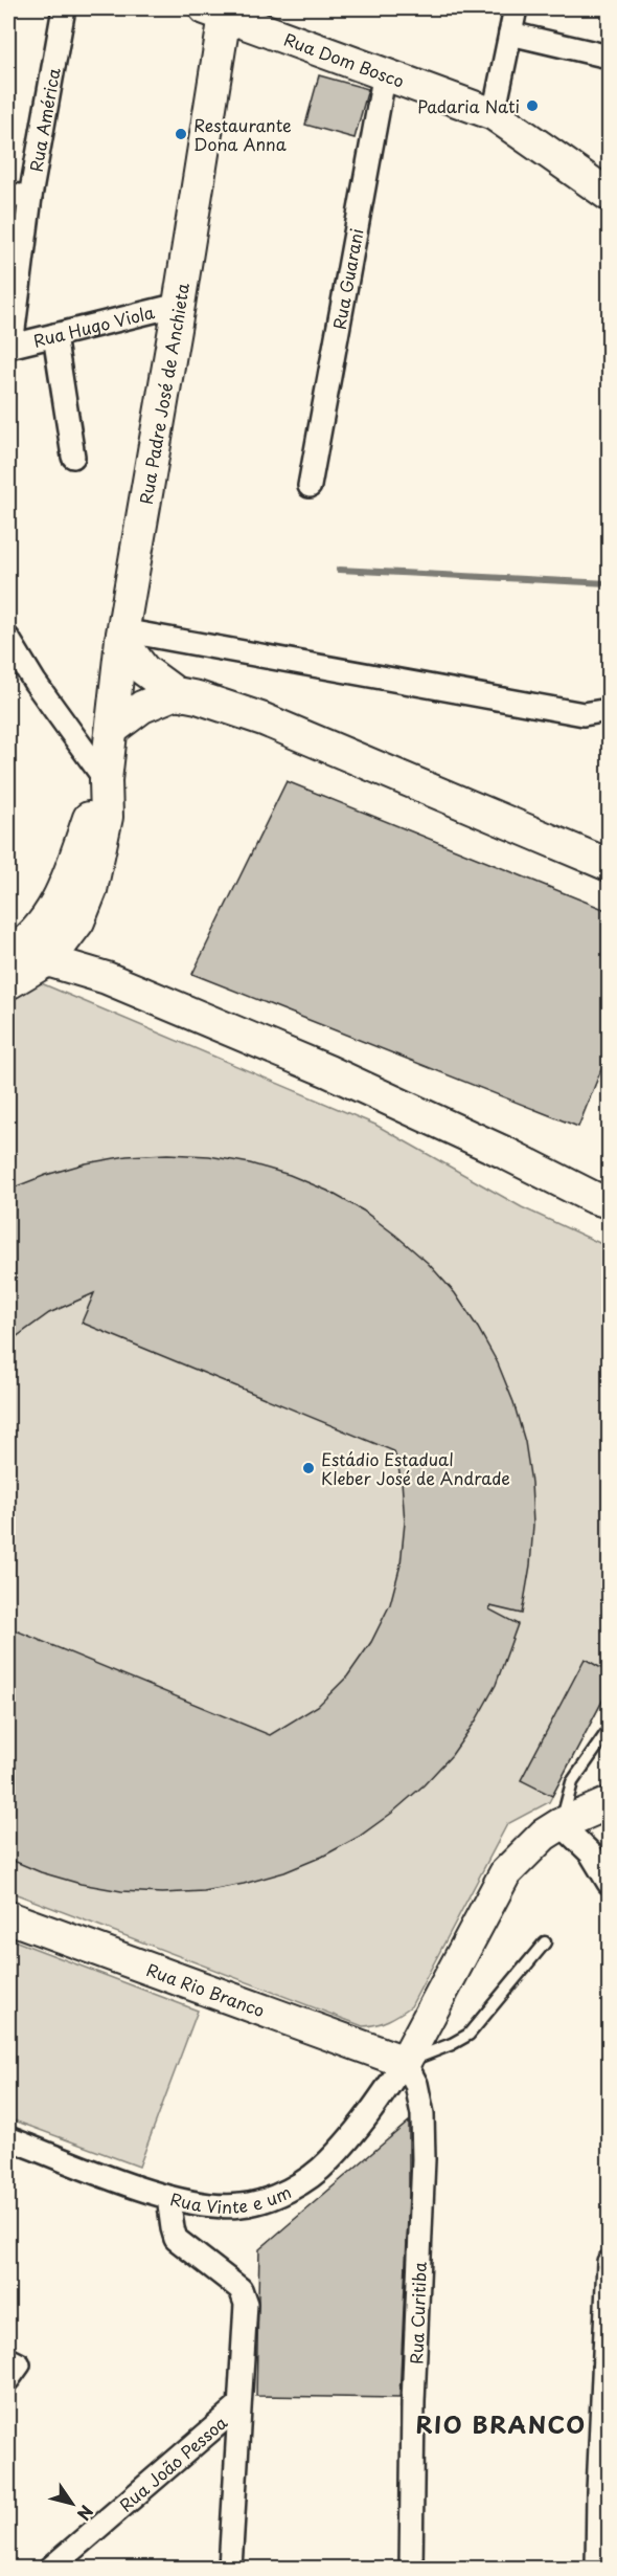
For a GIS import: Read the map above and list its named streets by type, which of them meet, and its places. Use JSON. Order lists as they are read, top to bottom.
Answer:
{
  "streets": {
    "street": [
      "Rua Dom Bosco",
      "Rua América",
      "Rua Guarani",
      "Rua Hugo Viola",
      "Rua Padre José de Anchieta",
      "Rua Rio Branco",
      "Rua Vinte e um",
      "Rua Curitiba",
      "Rua João Pessoa"
    ]
  },
  "crossings": [
    ["Rua Dom Bosco", "Rua Guarani"],
    ["Rua Dom Bosco", "Rua Padre José de Anchieta"],
    ["Rua América", "Rua Hugo Viola"],
    ["Rua Hugo Viola", "Rua Padre José de Anchieta"],
    ["Rua Rio Branco", "Rua Vinte e um"],
    ["Rua Rio Branco", "Rua Curitiba"],
    ["Rua Vinte e um", "Rua Curitiba"]
  ],
  "districts": ["RIO BRANCO"],
  "places": ["Padaria Nati", "Restaurante Dona Anna", "Estádio Estadual Kleber José de Andrade"],
  "north": "bottom right"
}
